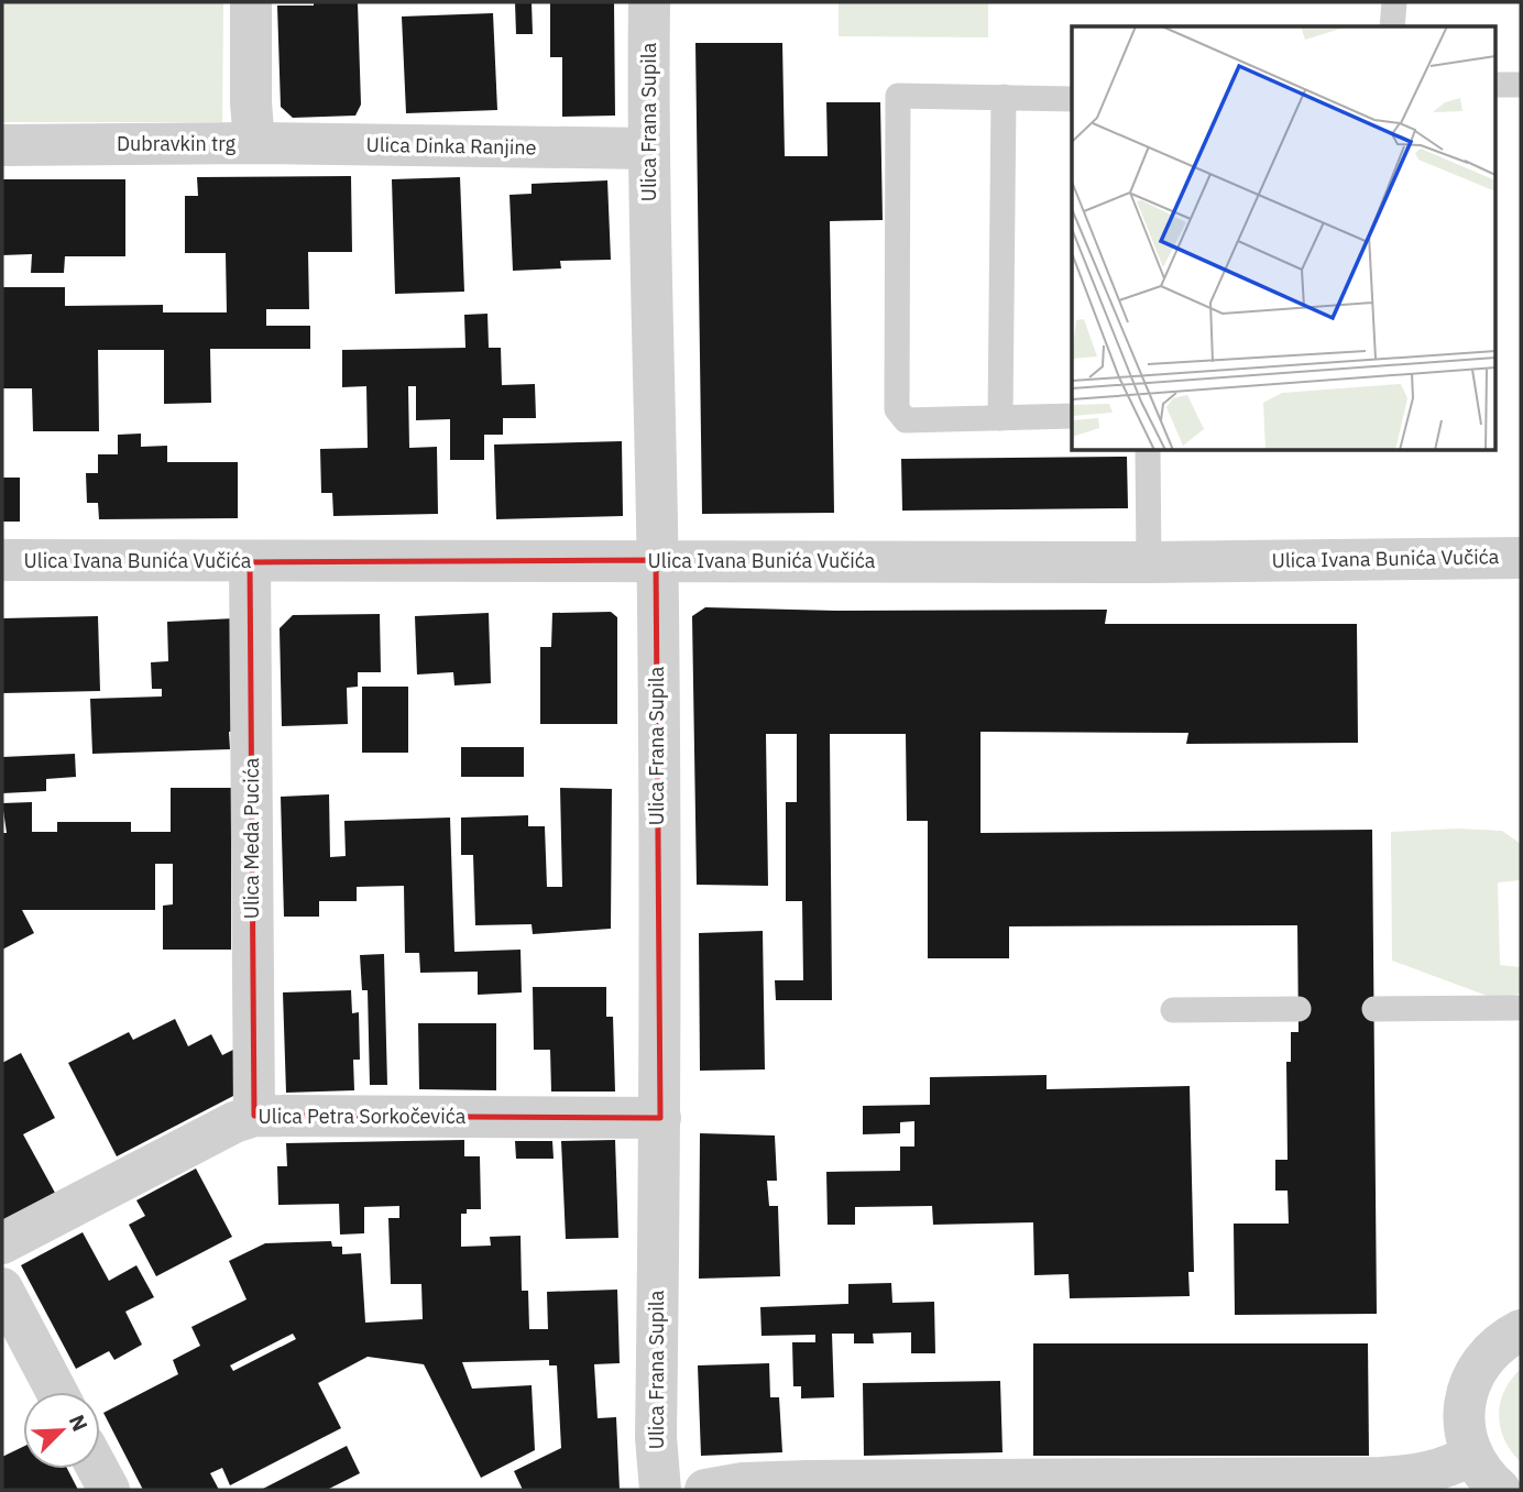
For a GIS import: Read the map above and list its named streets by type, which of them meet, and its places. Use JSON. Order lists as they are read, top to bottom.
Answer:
{
  "streets": {
    "street": [
      "Ulica Frana Supila",
      "Dubravkin trg",
      "Ulica Dinka Ranjine",
      "Ulica Ivana Bunića Vučića",
      "Ulica Meda Pucića",
      "Ulica Petra Sorkočevića"
    ]
  },
  "crossings": [
    ["Ulica Frana Supila", "Ulica Dinka Ranjine"],
    ["Ulica Frana Supila", "Ulica Ivana Bunića Vučića"],
    ["Ulica Frana Supila", "Ulica Petra Sorkočevića"],
    ["Dubravkin trg", "Ulica Dinka Ranjine"],
    ["Ulica Ivana Bunića Vučića", "Ulica Meda Pucića"],
    ["Ulica Meda Pucića", "Ulica Petra Sorkočevića"]
  ],
  "north": "top right"
}
